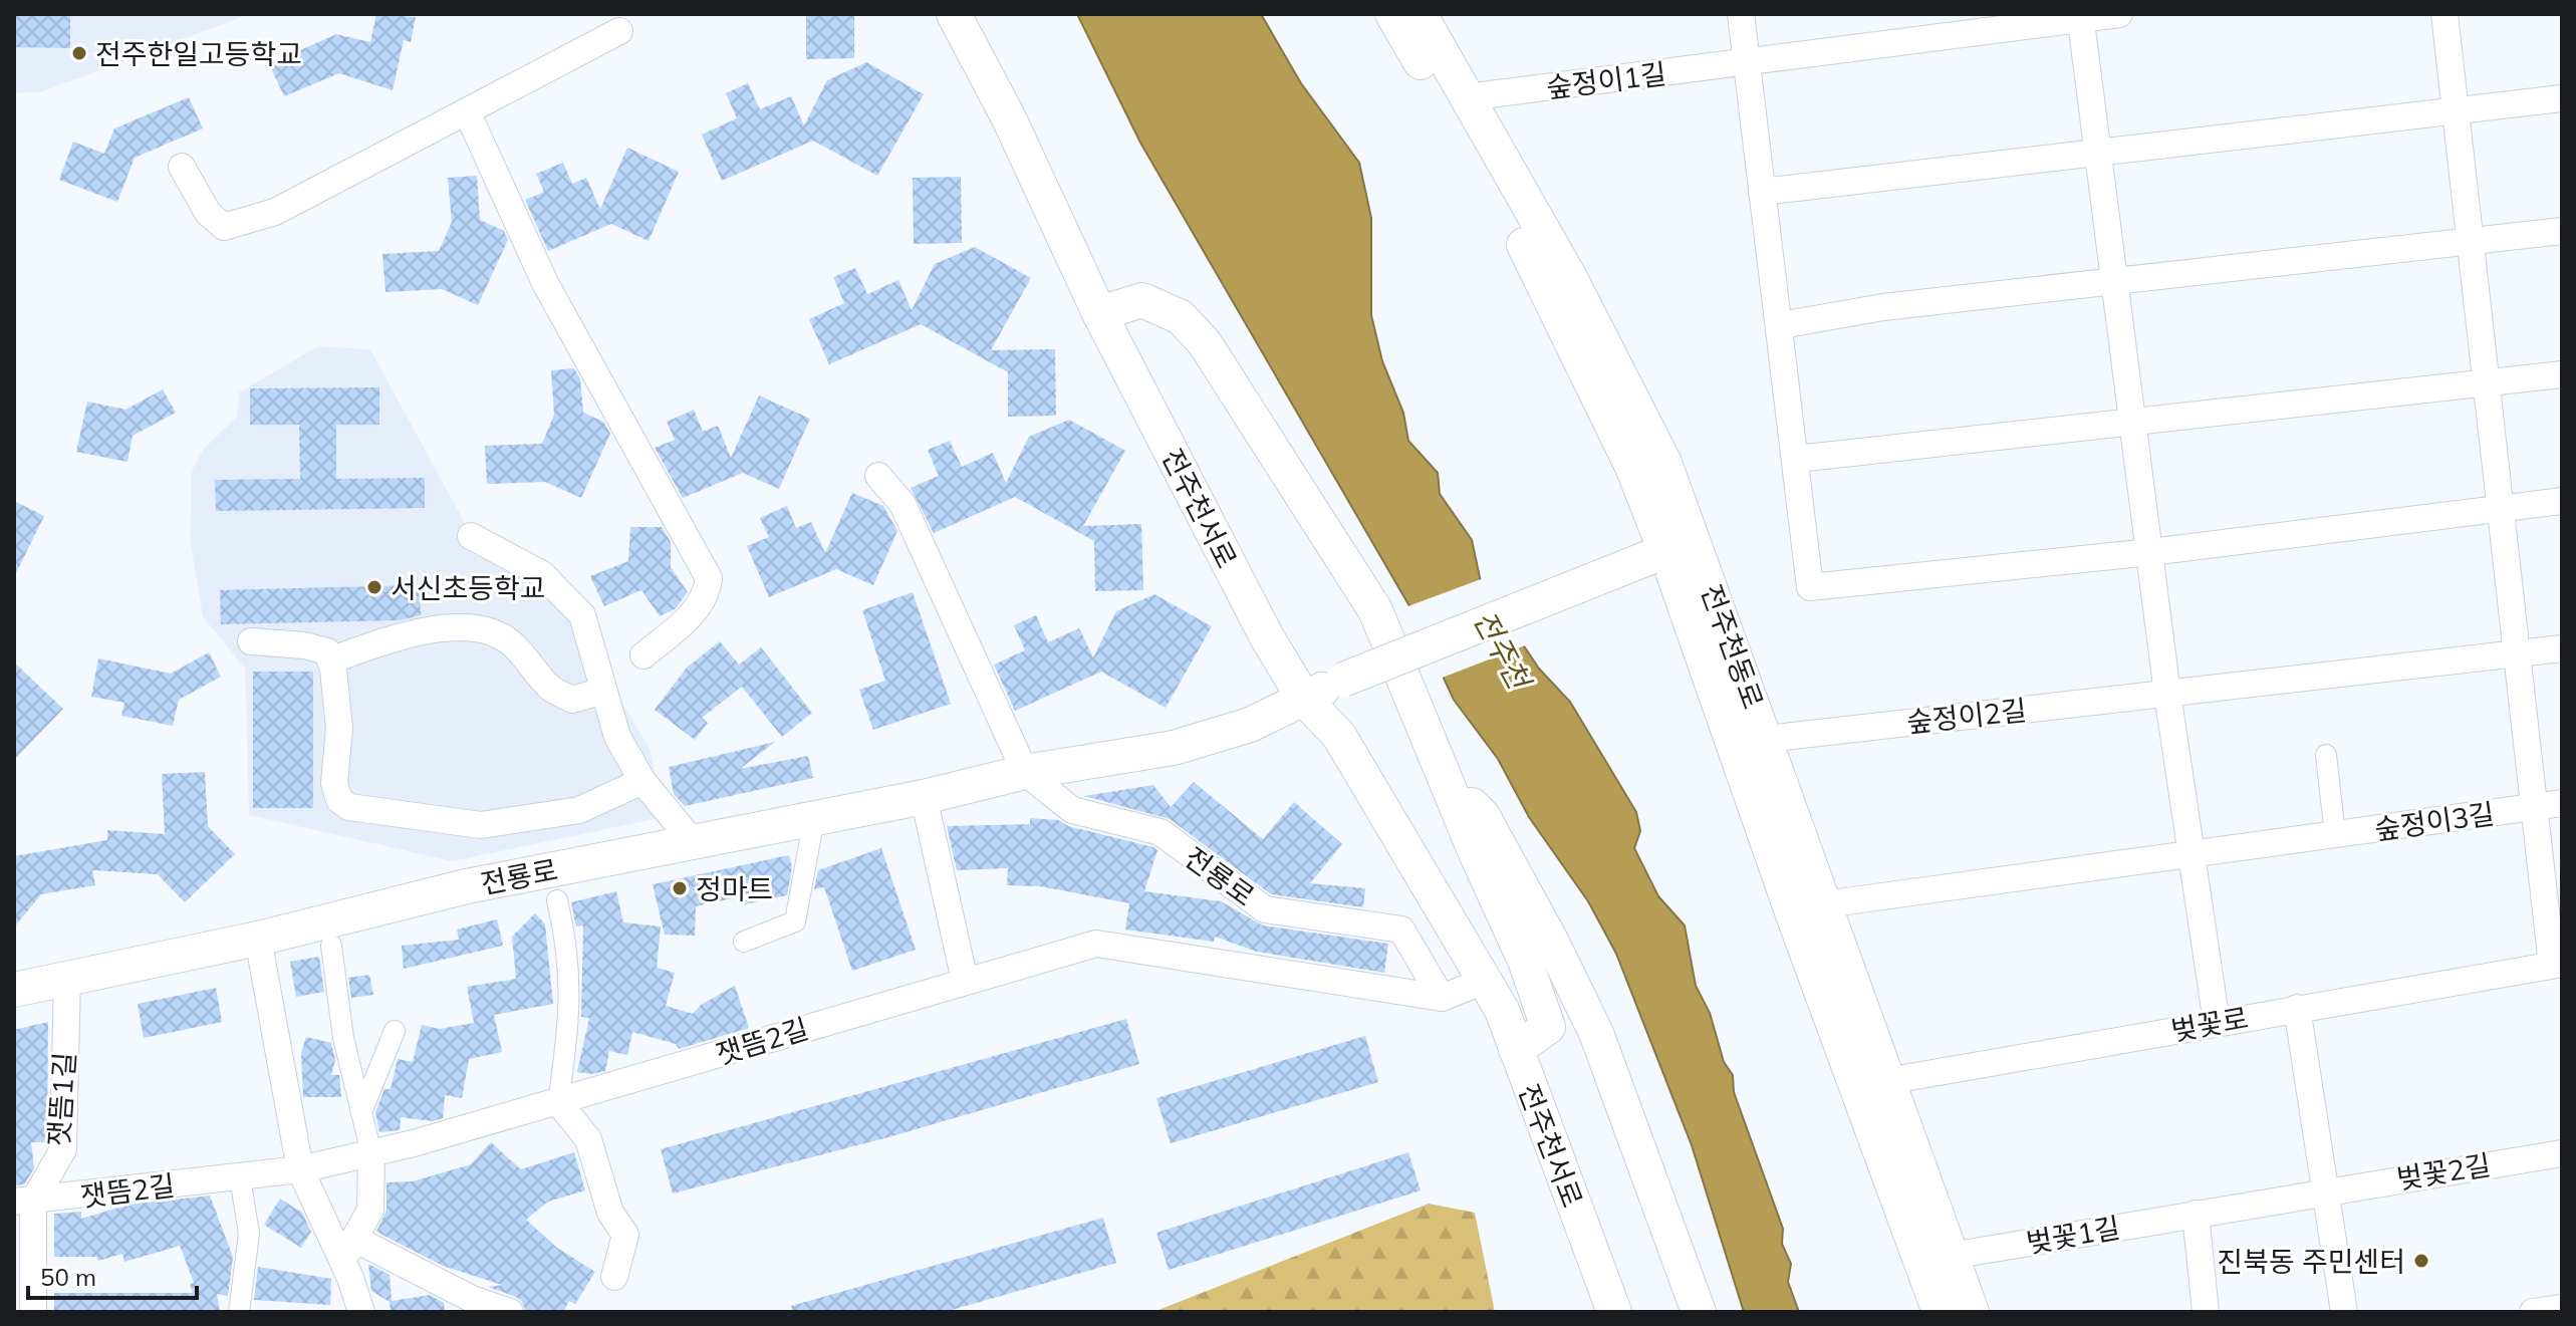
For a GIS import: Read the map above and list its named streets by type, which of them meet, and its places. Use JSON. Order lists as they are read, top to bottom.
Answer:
{
  "streets": {
    "street": [
      "숲정이1길",
      "전주천서로",
      "전주천동로",
      "숲정이2길",
      "숲정이3길",
      "전룡로",
      "벚꽃로",
      "잿뜸2길",
      "잿뜸1길",
      "벚꽃2길",
      "벚꽃1길"
    ]
  },
  "crossings": [
    ["숲정이1길", "전주천동로"],
    ["전주천서로", "전룡로"],
    ["전주천동로", "숲정이2길"],
    ["전주천동로", "전룡로"],
    ["전주천동로", "벚꽃로"],
    ["전주천동로", "벚꽃1길"],
    ["숲정이2길", "숲정이3길"],
    ["숲정이3길", "벚꽃로"],
    ["전룡로", "잿뜸2길"],
    ["전룡로", "잿뜸1길"],
    ["잿뜸2길", "잿뜸1길"],
    ["벚꽃2길", "벚꽃1길"]
  ],
  "water": ["전주천"],
  "places": [
    "전주한일고등학교",
    "서신초등학교",
    "정마트",
    "진북동 주민센터"
  ],
  "scale_bar": "50 m"
}
